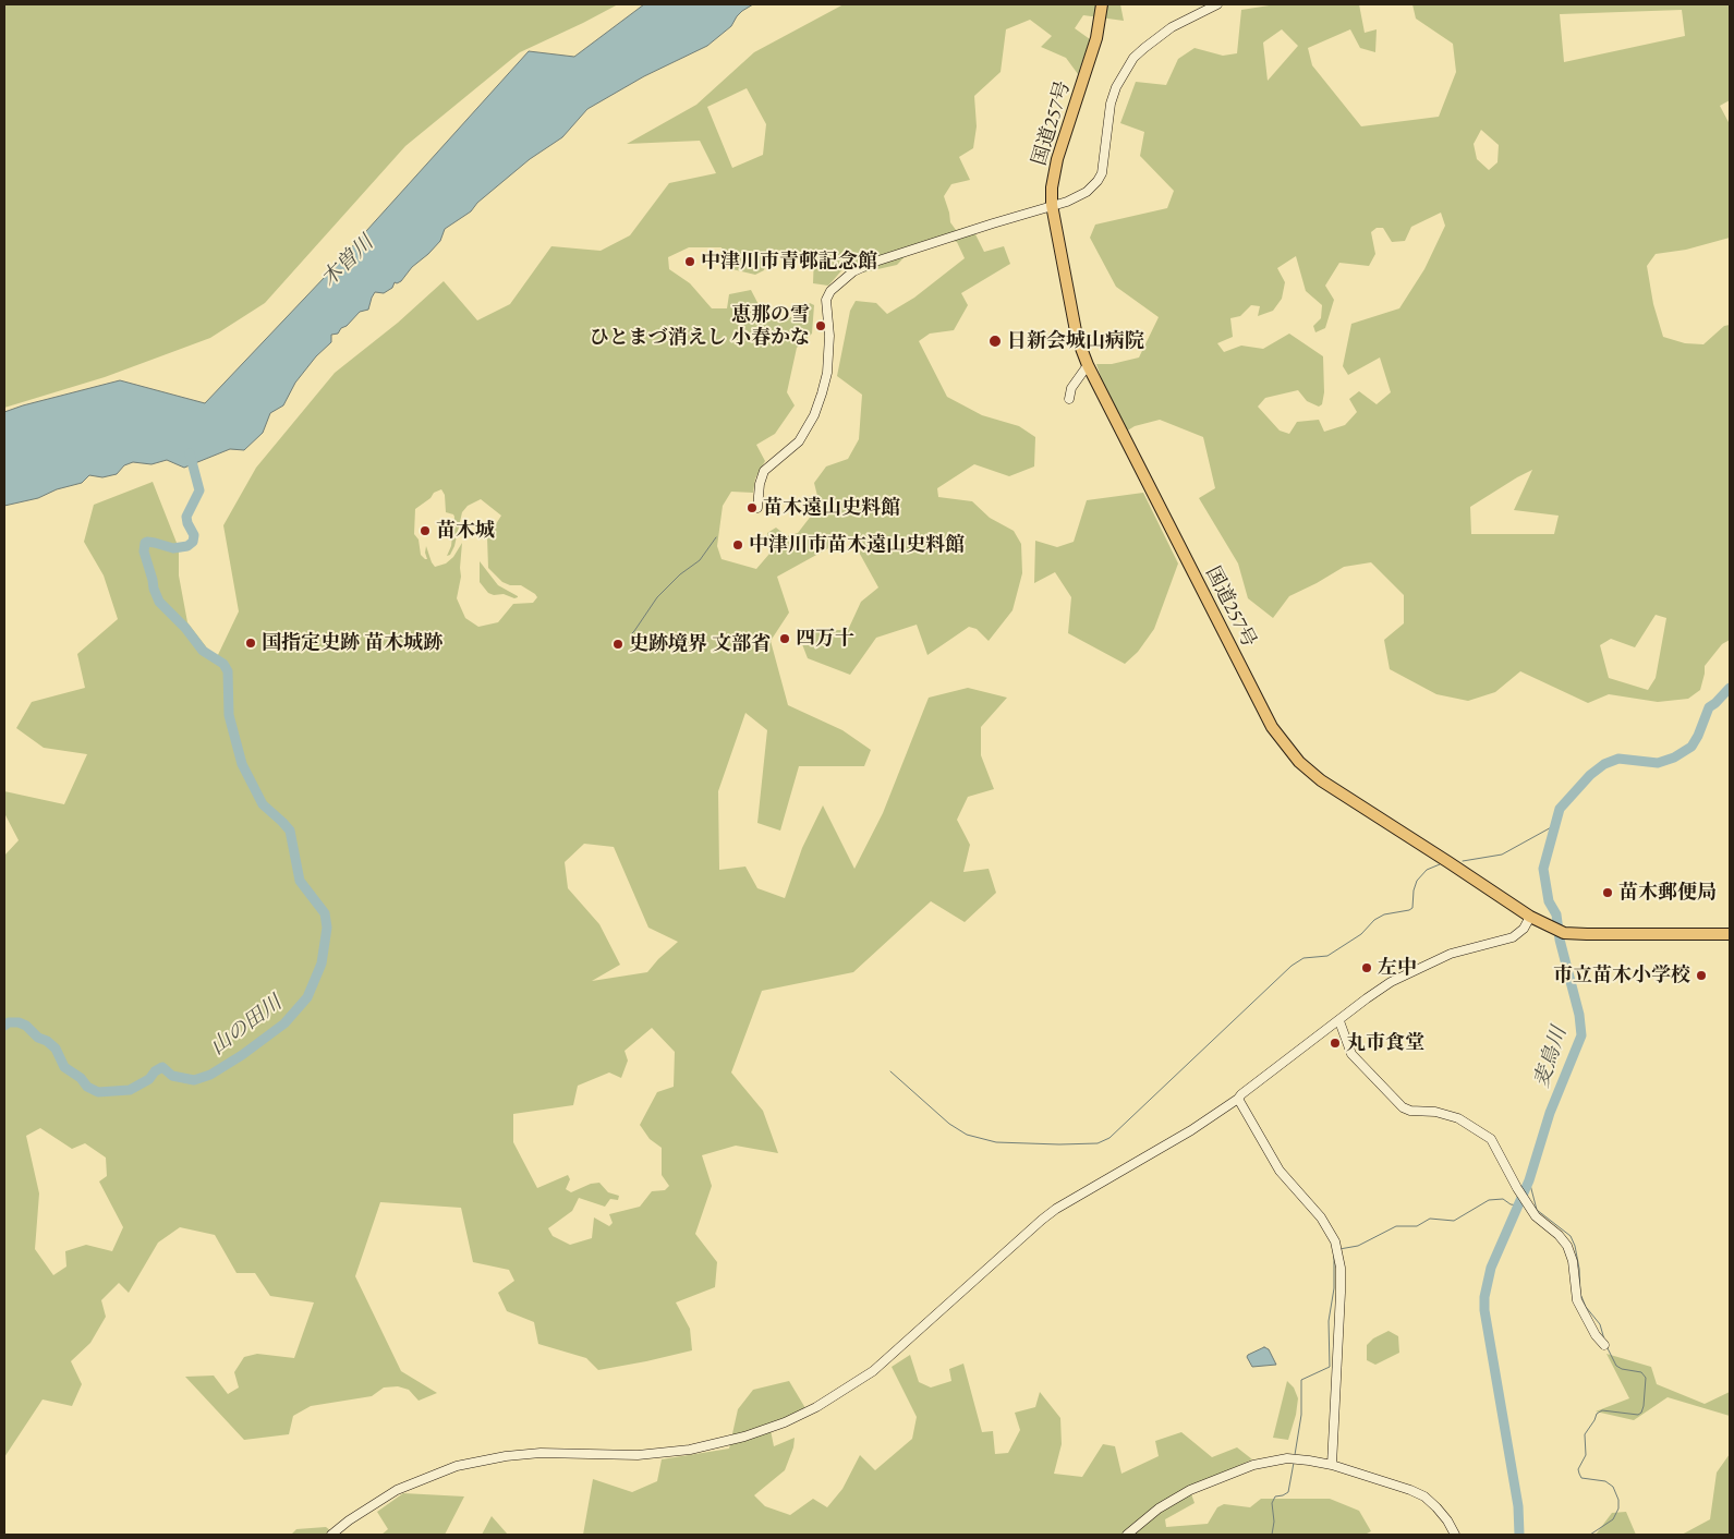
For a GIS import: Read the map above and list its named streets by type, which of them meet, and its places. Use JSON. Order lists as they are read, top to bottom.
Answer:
{
  "streets": {
    "highway": ["国道257号"]
  },
  "water": ["木曽川", "山の田川", "麦鳥川"],
  "places": [
    "中津川市青邨記念館",
    "恵那の雪 ひとまづ消えし 小春かな",
    "日新会城山病院",
    "苗木遠山史料館",
    "苗木城",
    "中津川市苗木遠山史料館",
    "四万十",
    "国指定史跡 苗木城跡",
    "史跡境界 文部省",
    "苗木郵便局",
    "左中",
    "市立苗木小学校",
    "丸市食堂"
  ]
}
